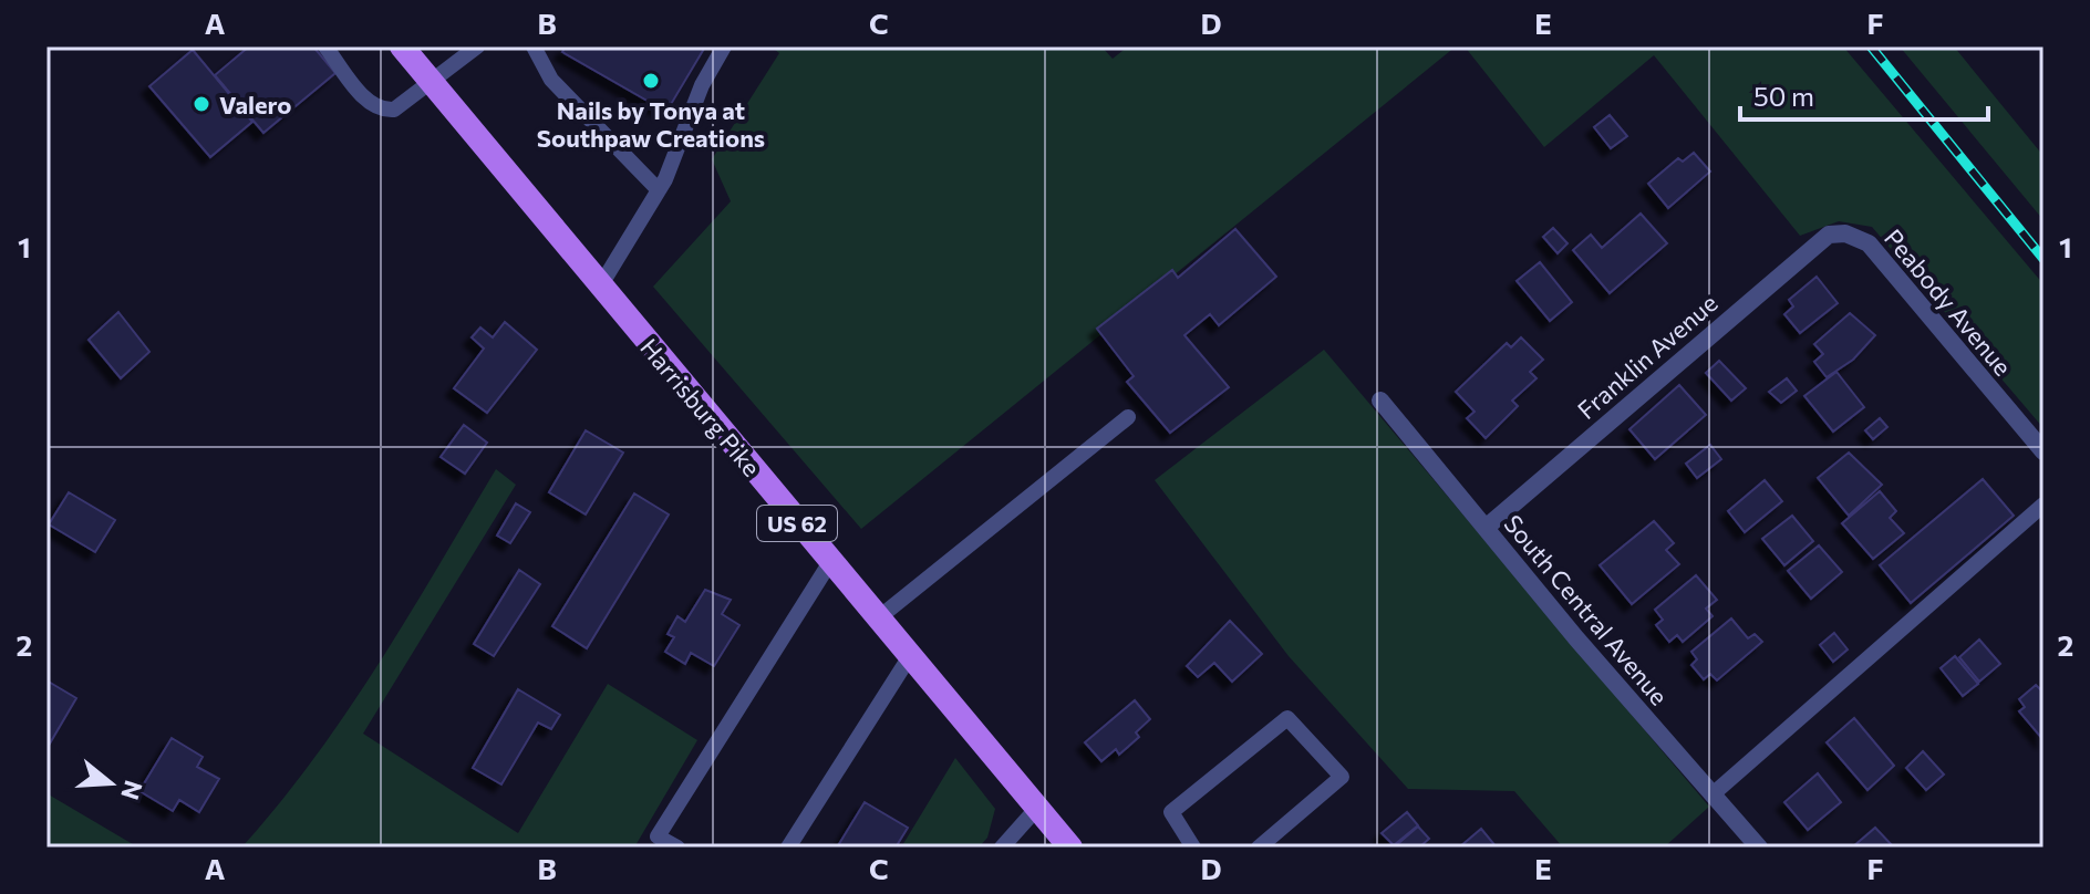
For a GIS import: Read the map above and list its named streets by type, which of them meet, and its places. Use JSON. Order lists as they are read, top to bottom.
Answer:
{
  "streets": {
    "main road": ["Harrisburg Pike", "US 62"],
    "street": ["Peabody Avenue", "Franklin Avenue", "South Central Avenue"]
  },
  "crossings": [
    ["Peabody Avenue", "Franklin Avenue"],
    ["Franklin Avenue", "South Central Avenue"]
  ],
  "places": ["Nails by Tonya at Southpaw Creations", "Valero"],
  "scale_bar": "50 m",
  "north": "right",
  "grid": {
    "columns": [
      "A",
      "B",
      "C",
      "D",
      "E",
      "F"
    ],
    "rows": ["1", "2"]
  }
}
